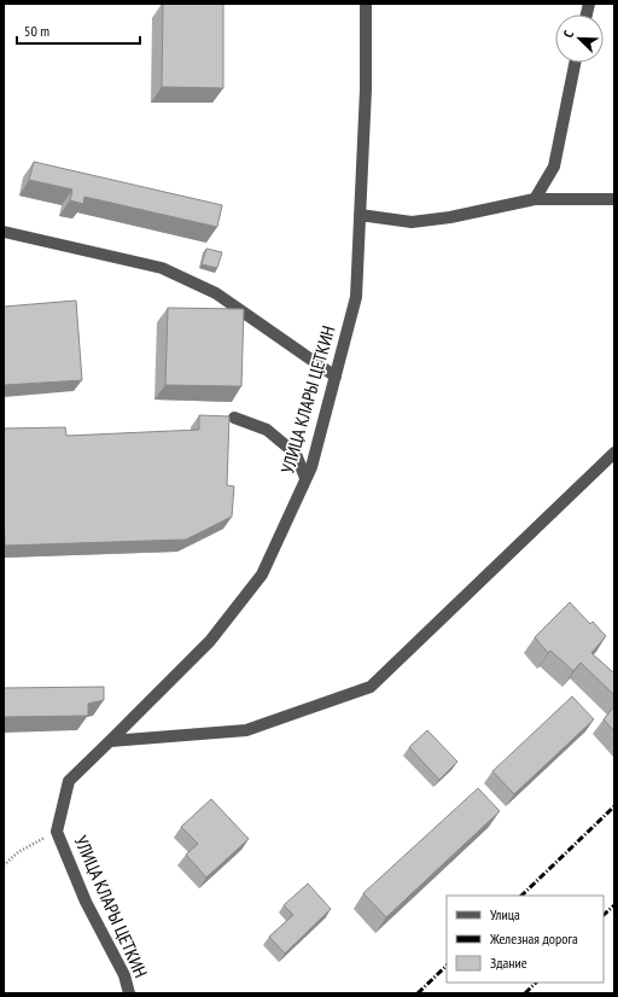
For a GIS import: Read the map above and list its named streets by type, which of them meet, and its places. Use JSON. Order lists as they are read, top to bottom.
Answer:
{
  "streets": {
    "street": ["УЛИЦА КЛАРЫ ЦЕТКИН"]
  },
  "legend": ["Улица", "Железная дорога", "Здание"],
  "scale_bar": "50 m",
  "north": "top left"
}
